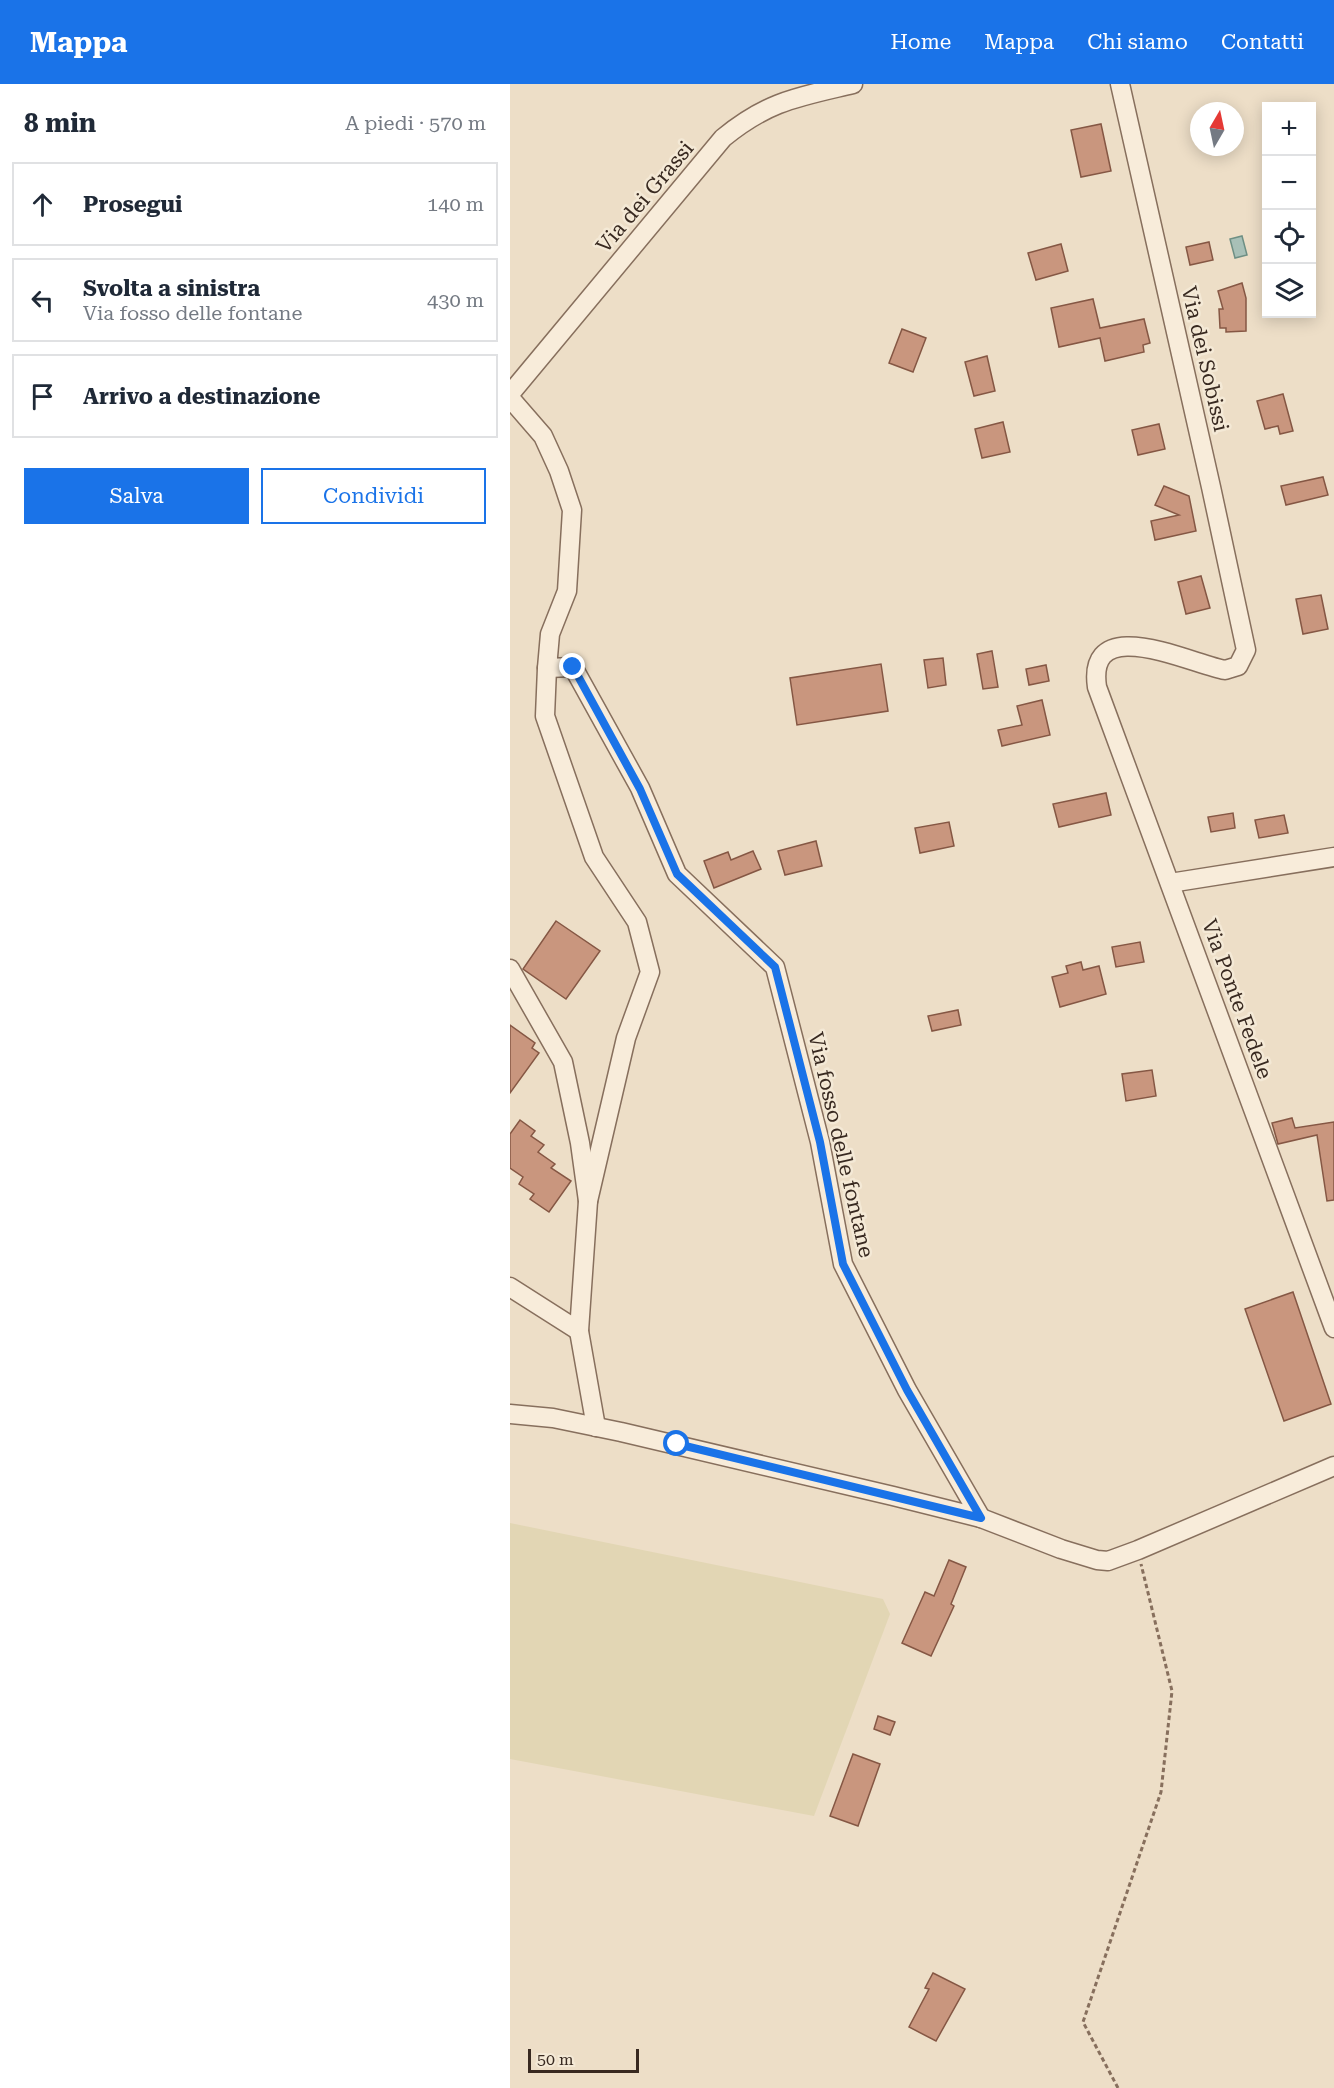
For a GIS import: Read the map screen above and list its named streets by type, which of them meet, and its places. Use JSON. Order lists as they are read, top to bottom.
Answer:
{
  "streets": {
    "street": [
      "Via dei Grassi",
      "Via dei Sobissi",
      "Via Ponte Fedele",
      "Via fosso delle fontane"
    ]
  },
  "crossings": [
    ["Via dei Sobissi", "Via Ponte Fedele"]
  ],
  "scale_bar": "50 m",
  "north": "top",
  "page": {
    "header": "Mappa",
    "nav": [
      "Home",
      "Mappa",
      "Chi siamo",
      "Contatti"
    ],
    "heading": ["8 min", "A piedi · 570 m"],
    "map_buttons": ["+", "−"],
    "list": [
      ["Prosegui", "140 m"],
      ["Svolta a sinistra", "Via fosso delle fontane", "430 m"],
      "Arrivo a destinazione"
    ],
    "buttons": ["Salva", "Condividi"],
    "scale": "50 m"
  }
}
